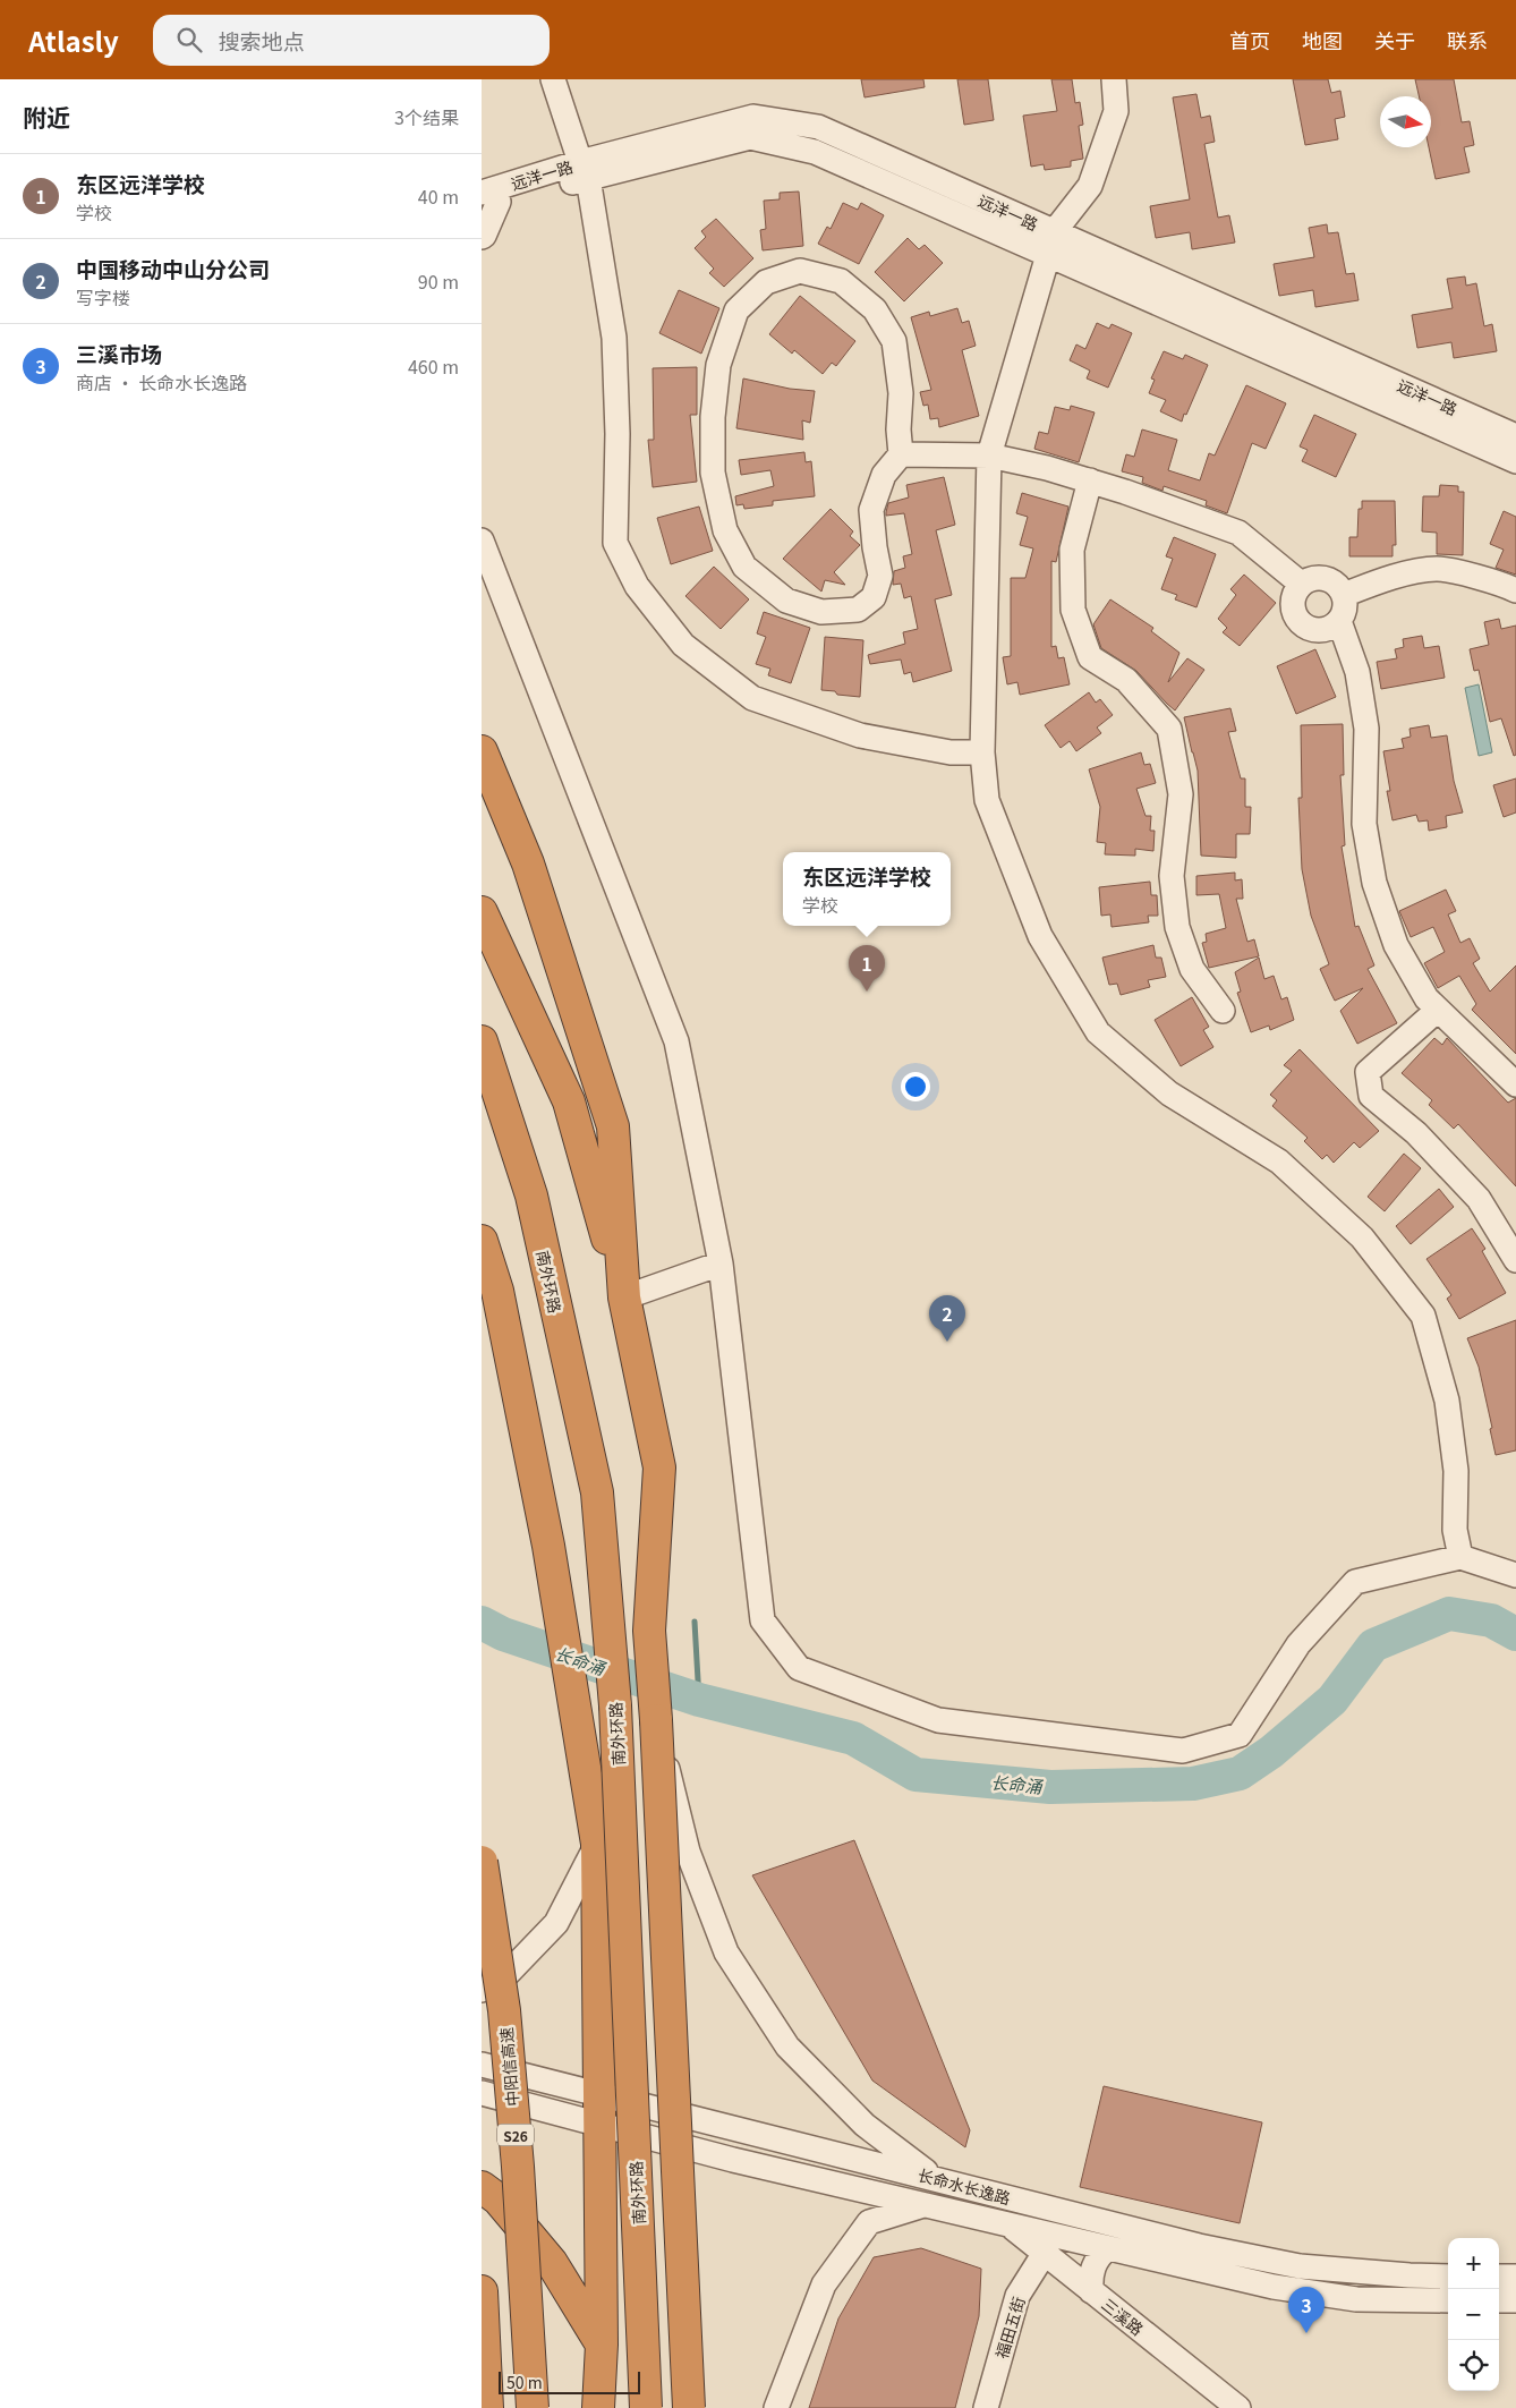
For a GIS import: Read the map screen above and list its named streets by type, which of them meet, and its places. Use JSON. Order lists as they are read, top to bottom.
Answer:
{
  "streets": {
    "highway": ["南外环路", "中阳信高速", "S26"],
    "street": [
      "远洋一路",
      "长命水长逸路",
      "三溪路",
      "福田五街"
    ]
  },
  "crossings": [
    ["长命水长逸路", "三溪路"],
    ["三溪路", "福田五街"]
  ],
  "water": ["长命涌"],
  "scale_bar": "50 m",
  "north": "right",
  "page": {
    "header": "Atlasly",
    "search": "搜索地点",
    "nav": [
      "首页",
      "地图",
      "关于",
      "联系"
    ],
    "heading": ["附近", "3个结果"],
    "list": [
      {
        "mark": "1",
        "name": "东区远洋学校",
        "note": "学校",
        "value": "40 m"
      },
      {
        "mark": "2",
        "name": "中国移动中山分公司",
        "note": "写字楼",
        "value": "90 m"
      },
      {
        "mark": "3",
        "name": "三溪市场",
        "note": "商店 · 长命水长逸路",
        "value": "460 m"
      }
    ],
    "popup": ["东区远洋学校", "学校"],
    "pins": ["1", "2", "3"],
    "map_buttons": ["+", "−"],
    "scale": "50 m"
  }
}
